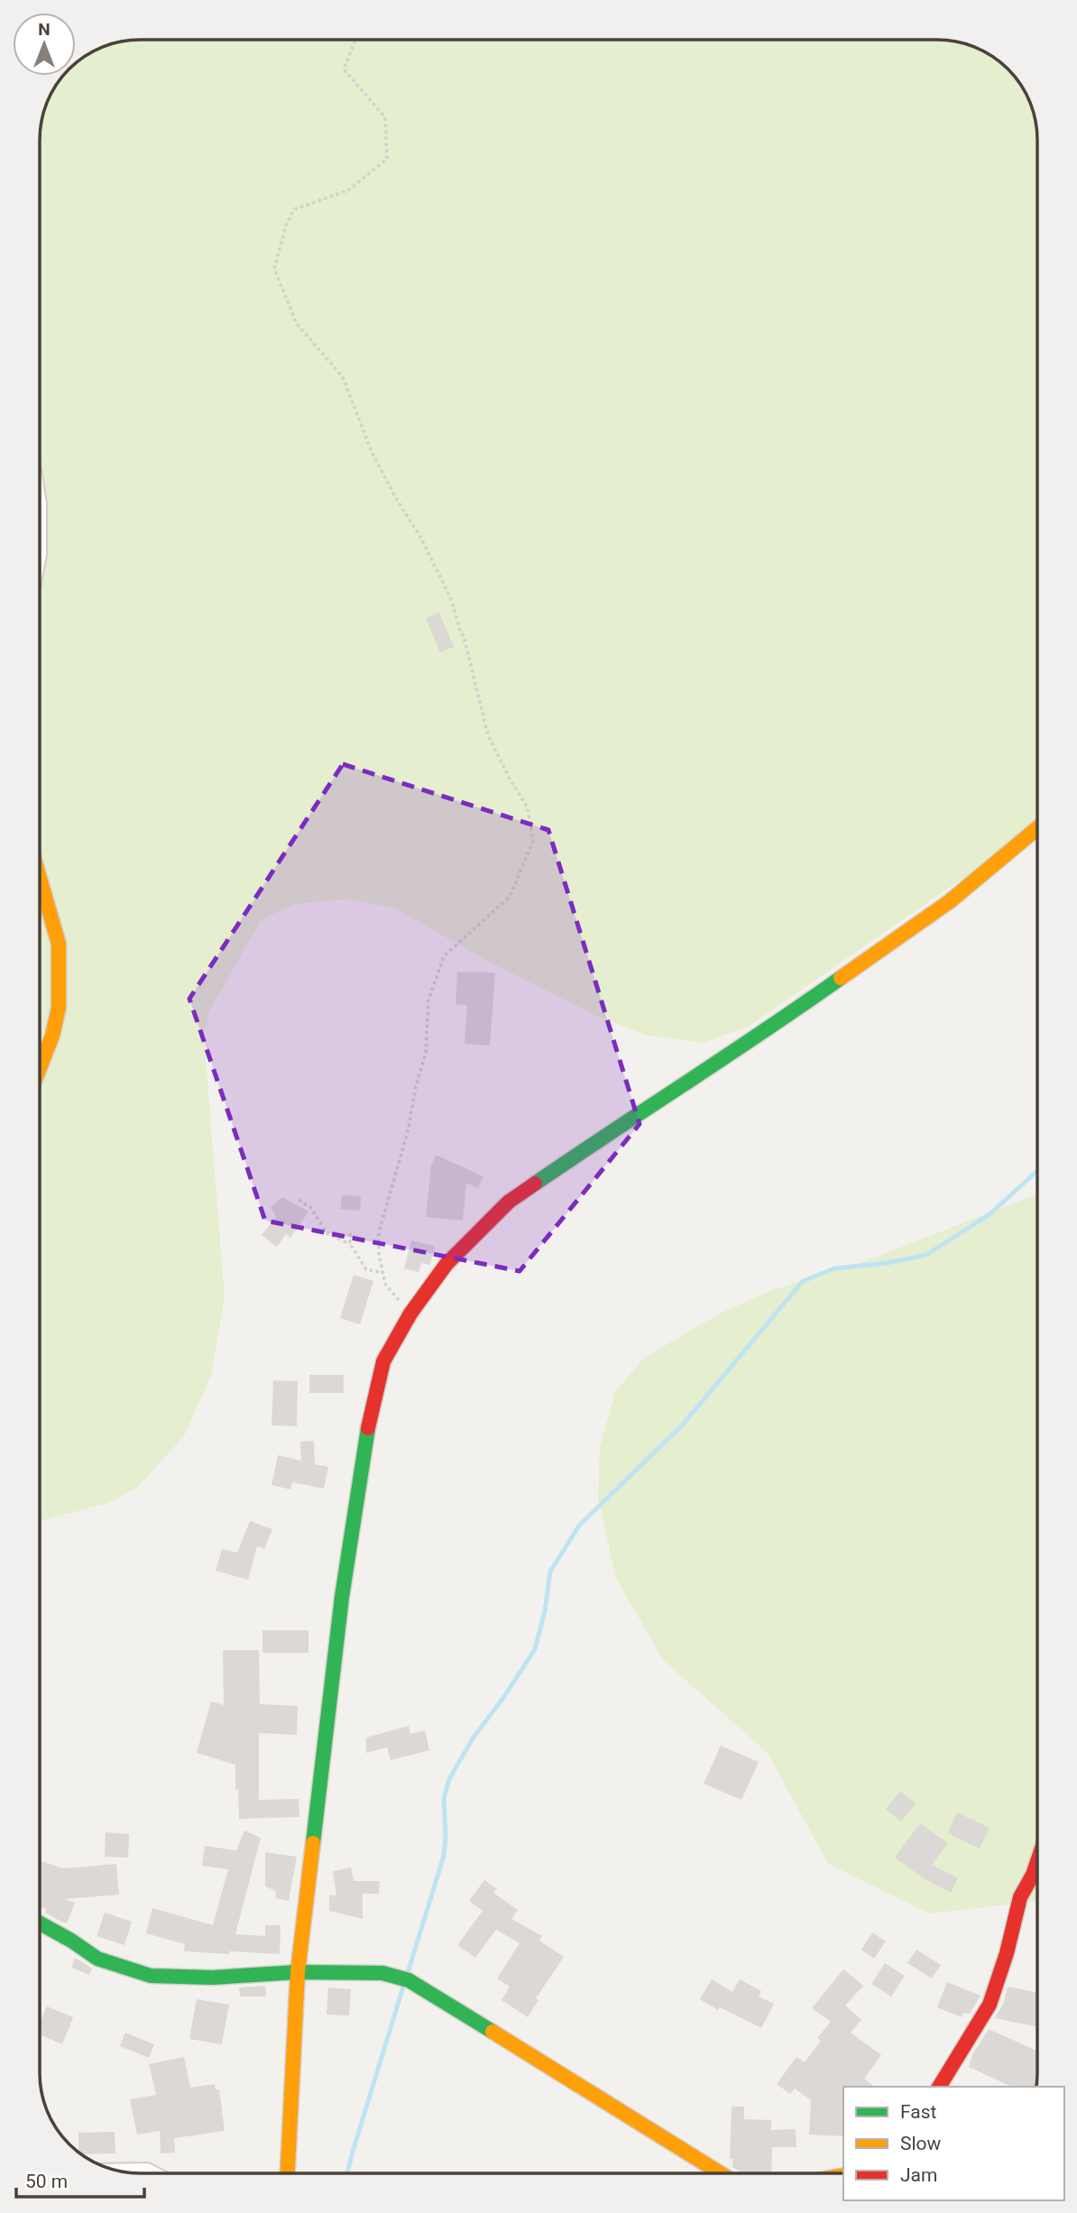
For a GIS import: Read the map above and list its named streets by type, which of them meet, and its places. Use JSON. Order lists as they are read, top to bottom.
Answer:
{
  "legend": ["Fast", "Slow", "Jam"],
  "scale_bar": "50 m",
  "north": "top"
}
